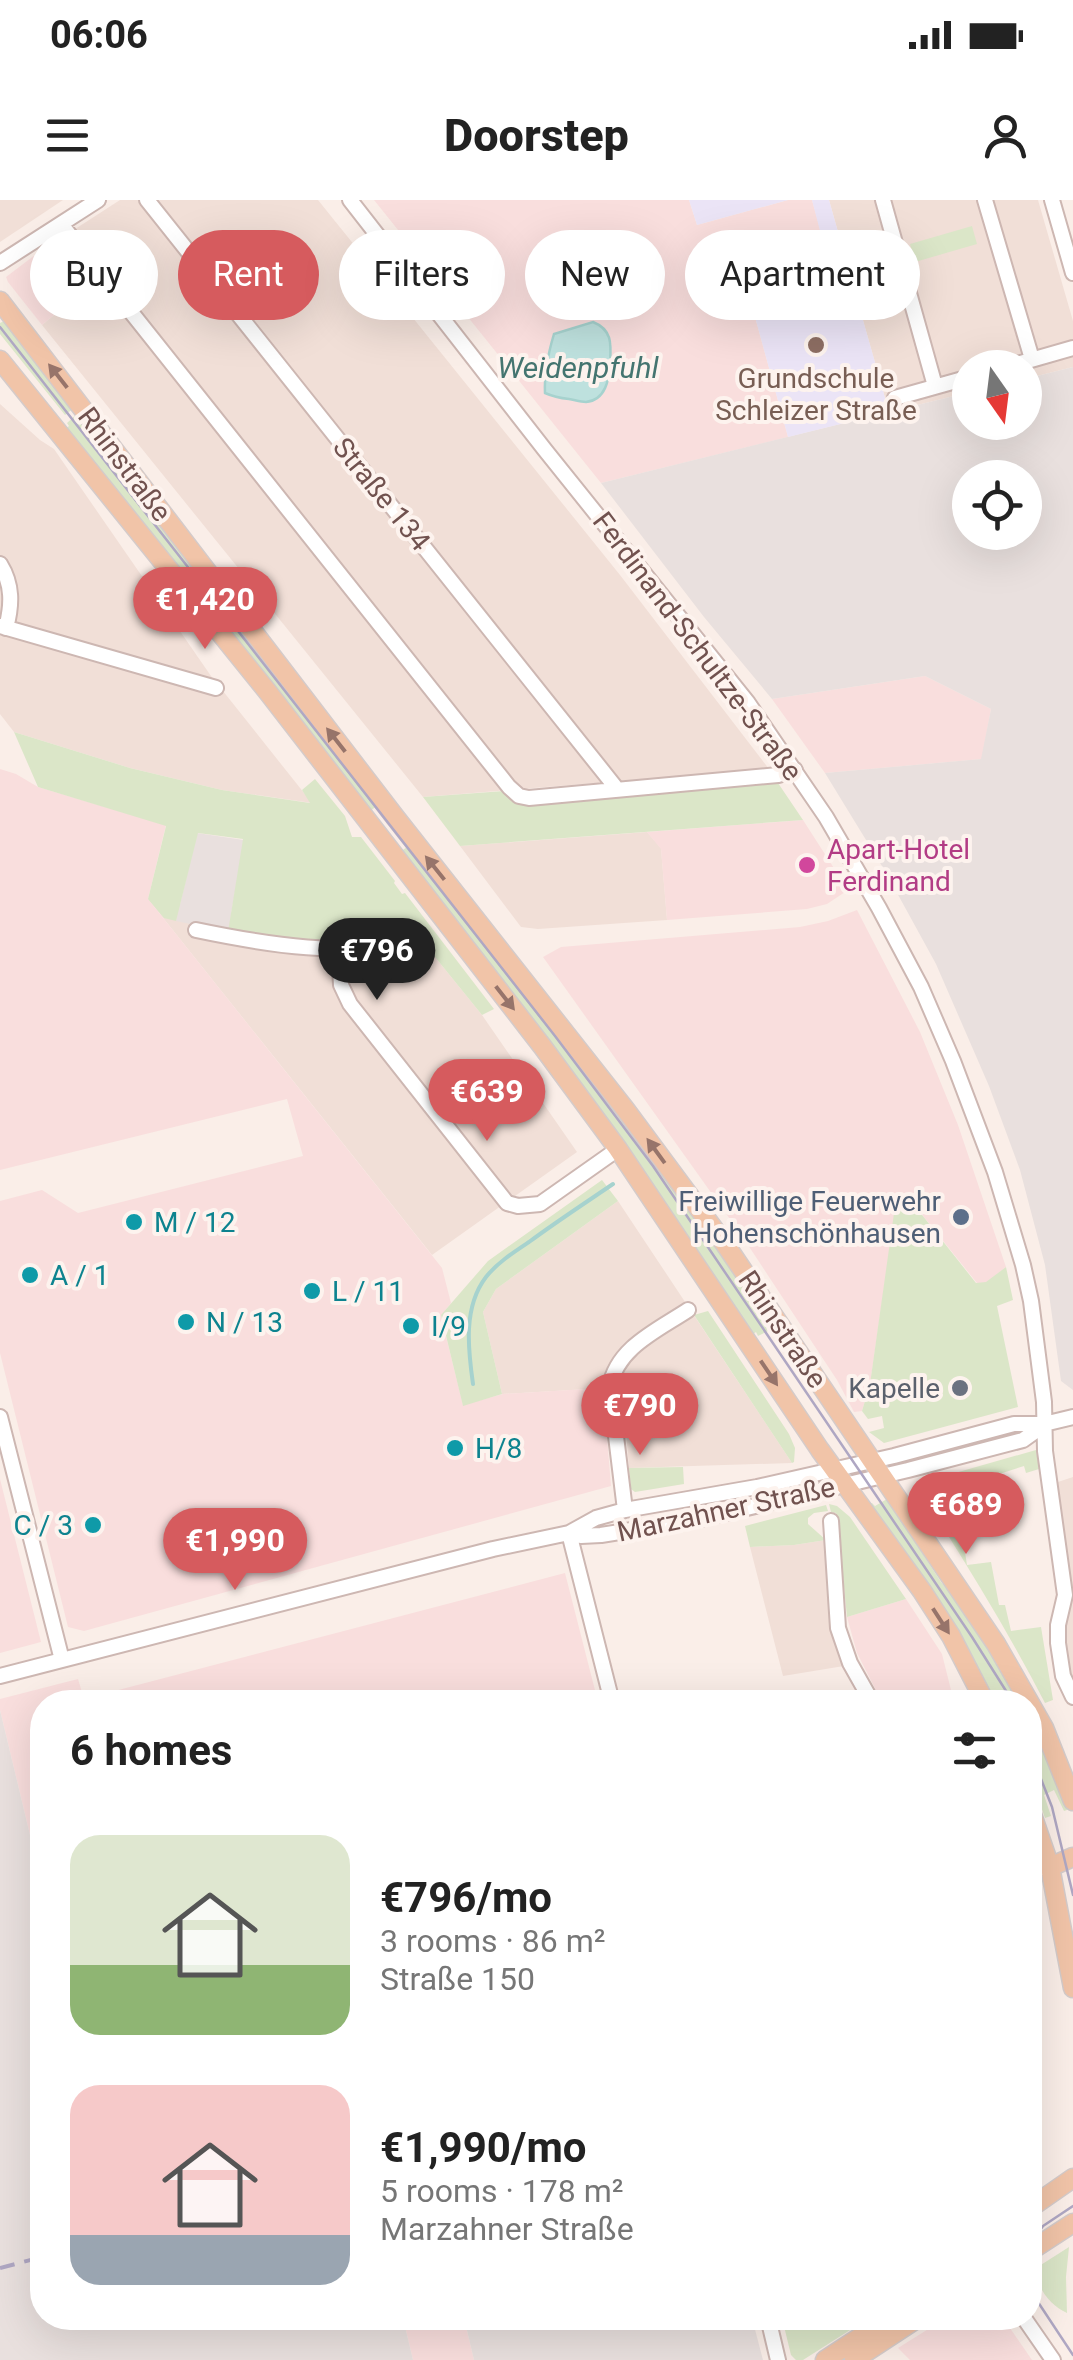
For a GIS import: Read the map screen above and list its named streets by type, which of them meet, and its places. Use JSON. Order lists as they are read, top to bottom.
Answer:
{
  "streets": {
    "main road": ["Rhinstraße"],
    "street": ["Straße 134", "Ferdinand-Schultze-Straße", "Marzahner Straße"]
  },
  "crossings": [
    ["Rhinstraße", "Marzahner Straße"]
  ],
  "water": ["Weidenpfuhl"],
  "places": [
    "Grundschule Schleizer Straße",
    "Apart-Hotel Ferdinand",
    "Freiwillige Feuerwehr Hohenschönhausen",
    "M / 12",
    "A / 1",
    "L / 11",
    "N / 13",
    "I/9",
    "Kapelle",
    "H/8",
    "C / 3"
  ],
  "north": "bottom",
  "page": {
    "status": "06:06",
    "header": "Doorstep",
    "chip": [
      "Buy",
      "Rent",
      "Filters",
      "New",
      "Apartment"
    ],
    "price": [
      "€1,420",
      "€796",
      "€639",
      "€790",
      "€689",
      "€1,990"
    ],
    "heading": "6 homes",
    "list": [
      {
        "name": "€796/mo",
        "note": "3 rooms · 86 m² · Straße 150"
      },
      {
        "name": "€1,990/mo",
        "note": "5 rooms · 178 m² · Marzahner Straße"
      }
    ]
  }
}
